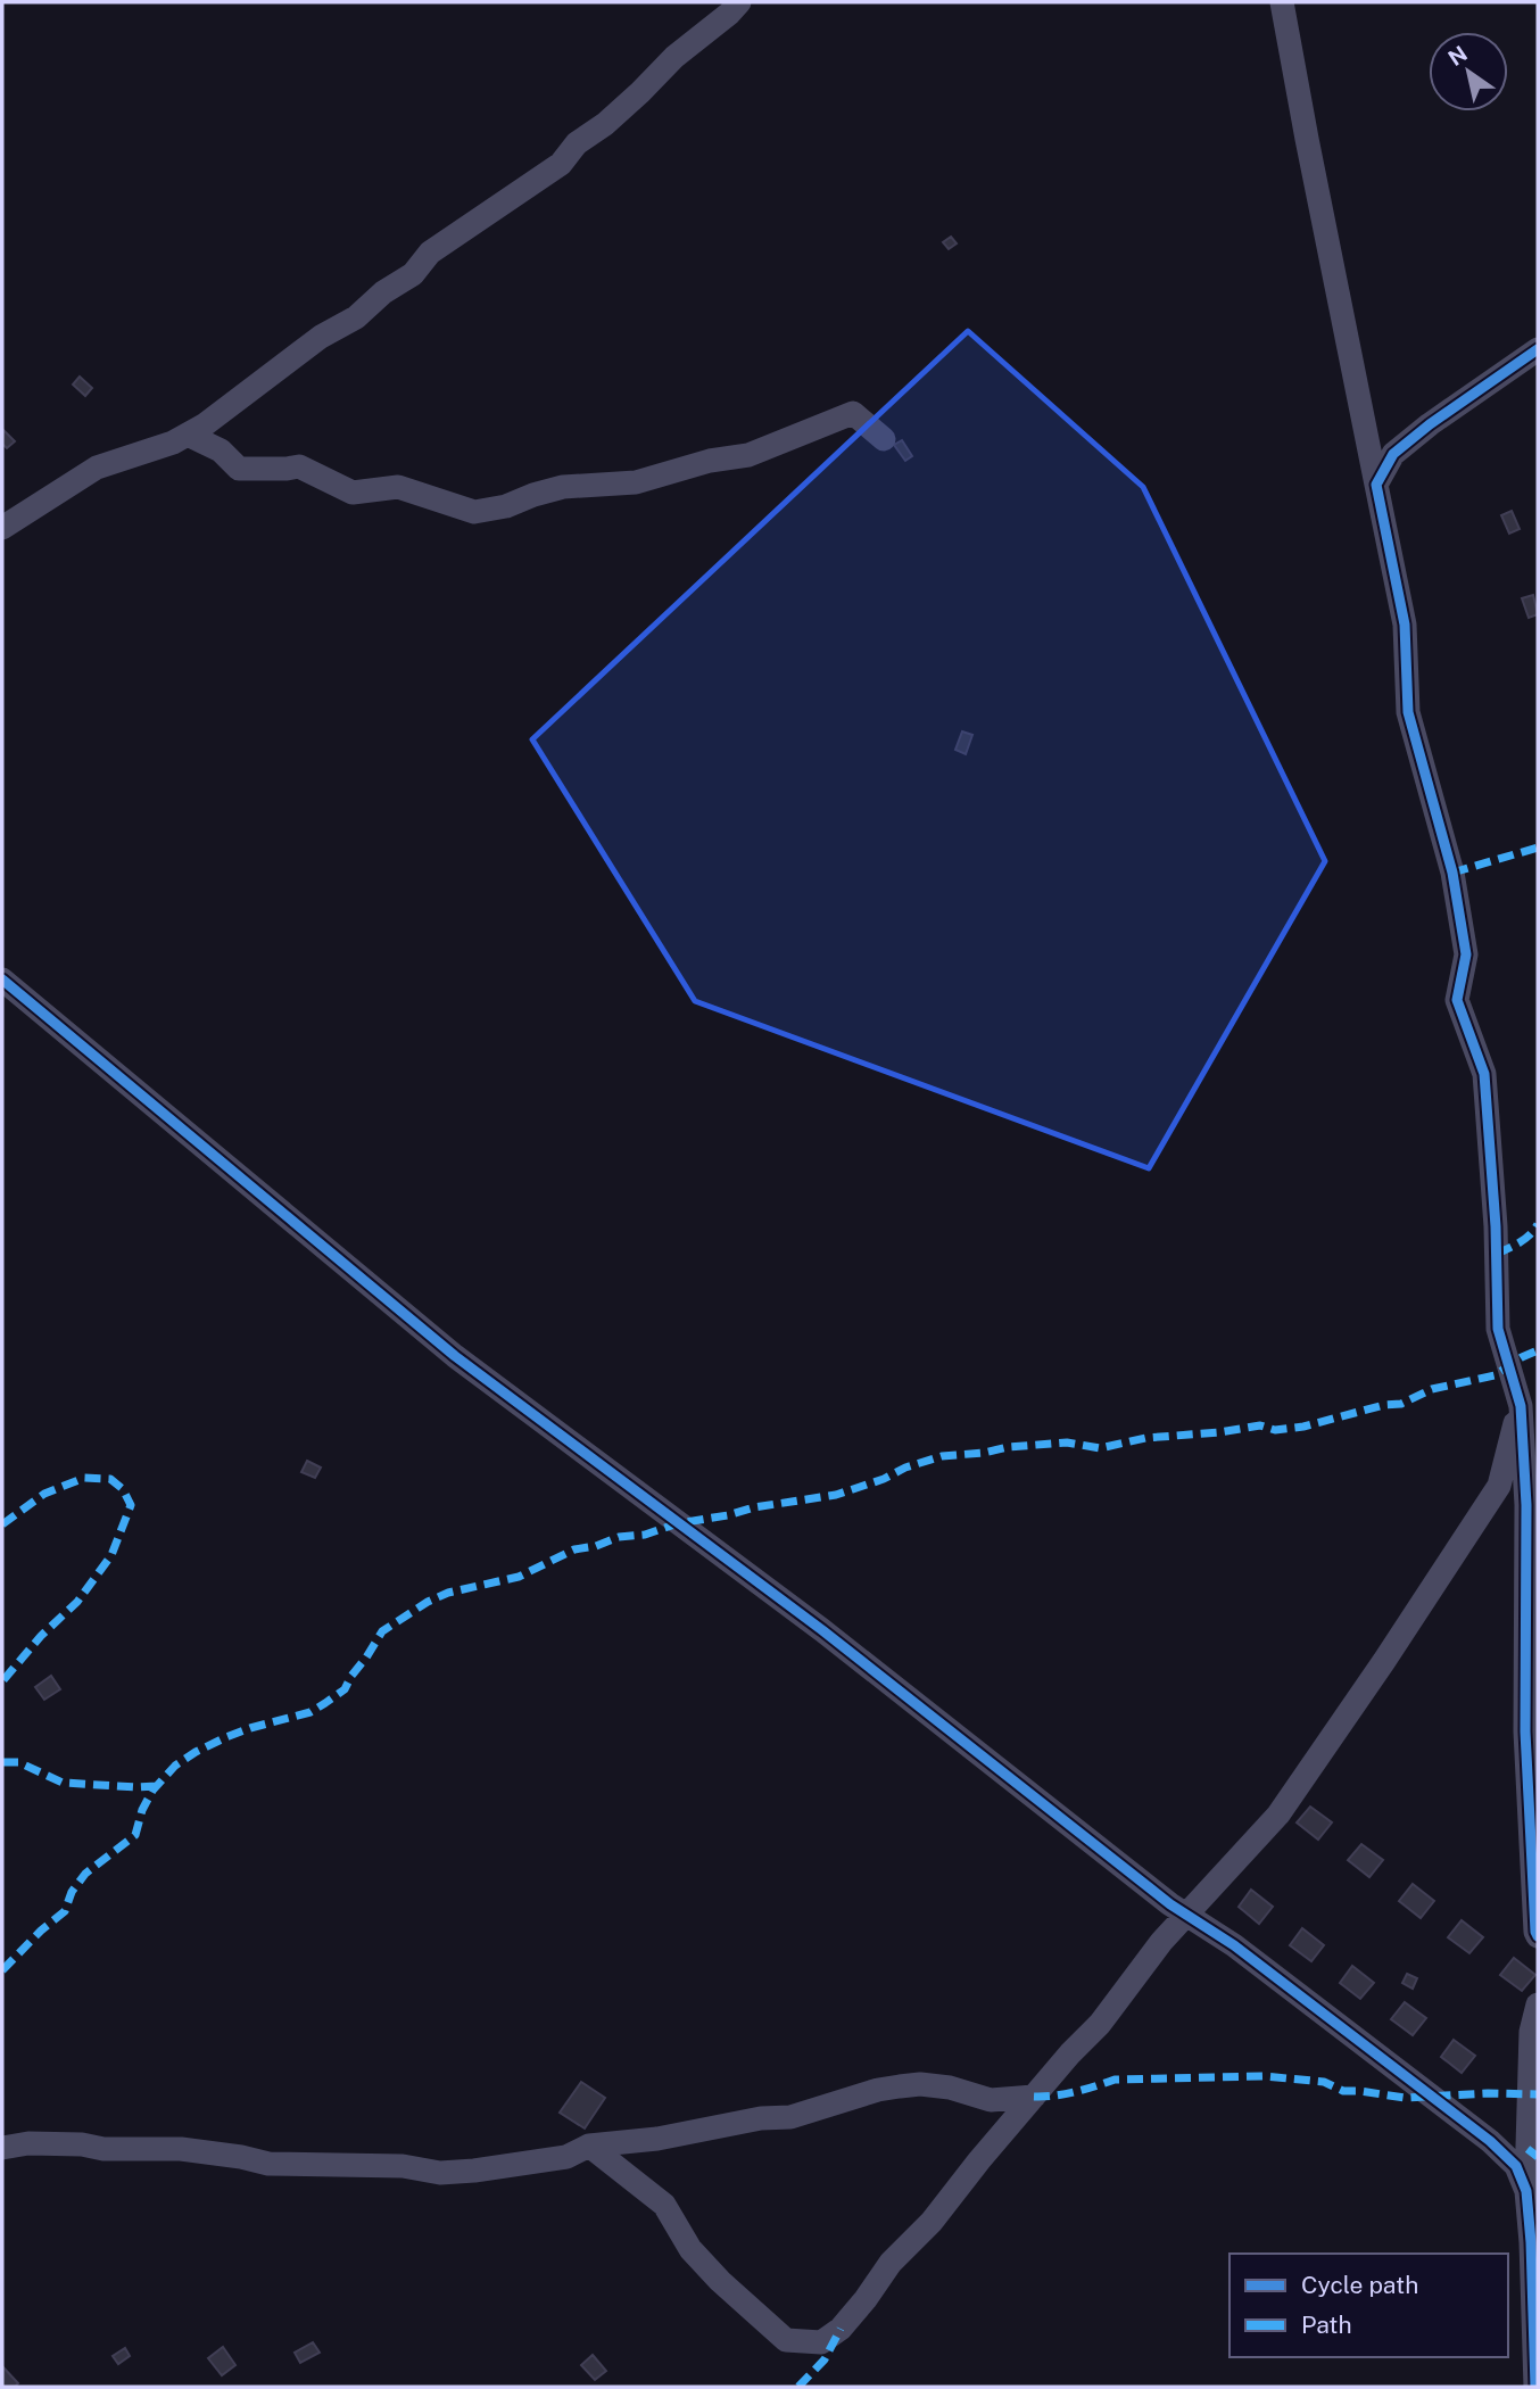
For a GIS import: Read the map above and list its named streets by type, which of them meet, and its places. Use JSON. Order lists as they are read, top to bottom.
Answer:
{
  "legend": ["Cycle path", "Path"],
  "north": "top left"
}
